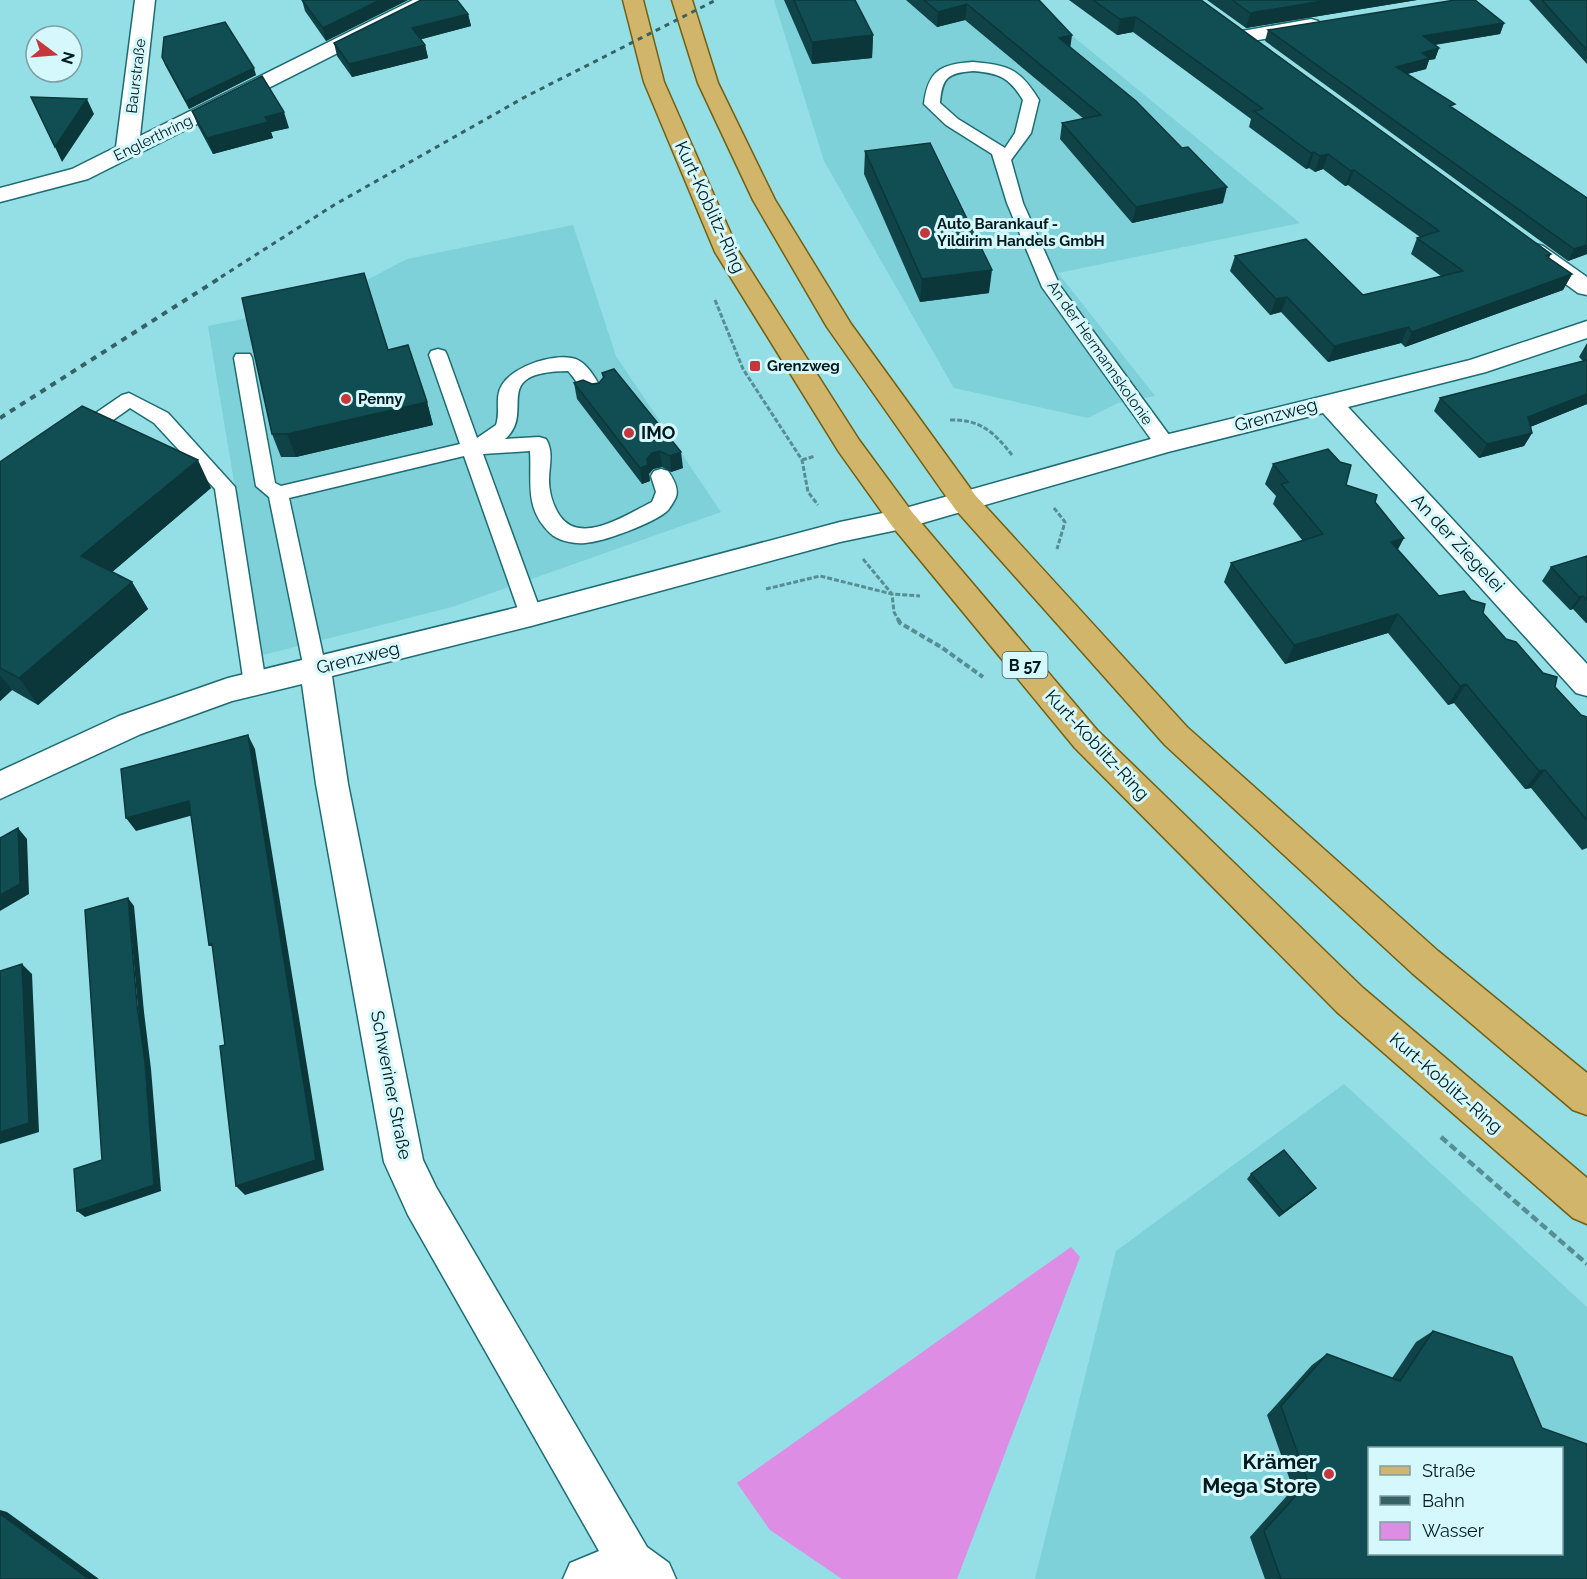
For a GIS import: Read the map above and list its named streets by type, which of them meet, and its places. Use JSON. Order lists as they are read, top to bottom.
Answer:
{
  "streets": {
    "main road": ["Kurt-Koblitz-Ring", "B 57"],
    "street": [
      "Baurstraße",
      "Englerthring",
      "Grenzweg",
      "An der Ziegelei",
      "Schweriner Straße"
    ],
    "lane": ["An der Hermannskolonie"]
  },
  "crossings": [
    ["Baurstraße", "Englerthring"],
    ["Kurt-Koblitz-Ring", "Grenzweg"],
    ["An der Hermannskolonie", "Grenzweg"],
    ["Grenzweg", "An der Ziegelei"],
    ["Grenzweg", "Schweriner Straße"]
  ],
  "places": {
    "other": [
      "Auto Barankauf - Yildirim Handels GmbH",
      "Penny",
      "IMO",
      "Krämer Mega Store"
    ],
    "transit": ["Grenzweg"]
  },
  "legend": ["Straße", "Bahn", "Wasser"],
  "north": "right"
}
